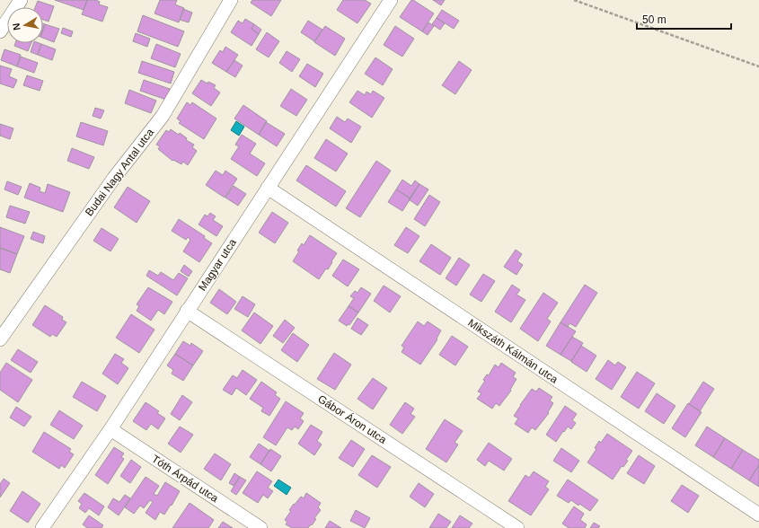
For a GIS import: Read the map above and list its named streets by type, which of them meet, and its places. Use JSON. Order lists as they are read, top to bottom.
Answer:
{
  "streets": {
    "street": [
      "Budai Nagy Antal utca",
      "Magyar utca",
      "Mikszáth Kálmán utca",
      "Gábor Áron utca",
      "Tóth Árpád utca"
    ]
  },
  "crossings": [
    ["Magyar utca", "Mikszáth Kálmán utca"],
    ["Magyar utca", "Gábor Áron utca"],
    ["Magyar utca", "Tóth Árpád utca"]
  ],
  "scale_bar": "50 m",
  "north": "left"
}
